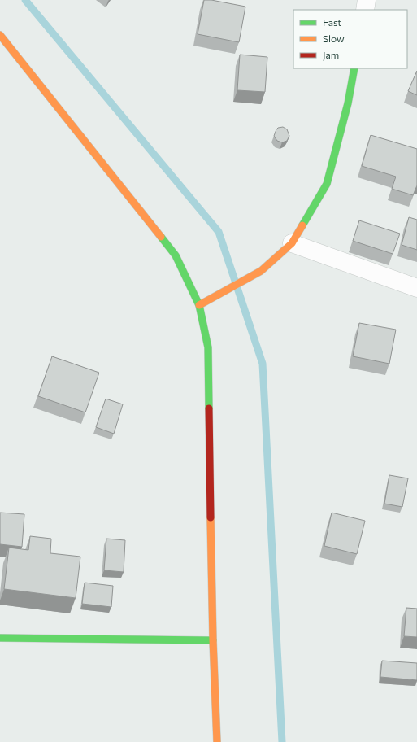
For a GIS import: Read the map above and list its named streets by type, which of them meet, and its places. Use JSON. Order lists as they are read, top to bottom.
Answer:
{
  "legend": ["Fast", "Slow", "Jam"]
}
